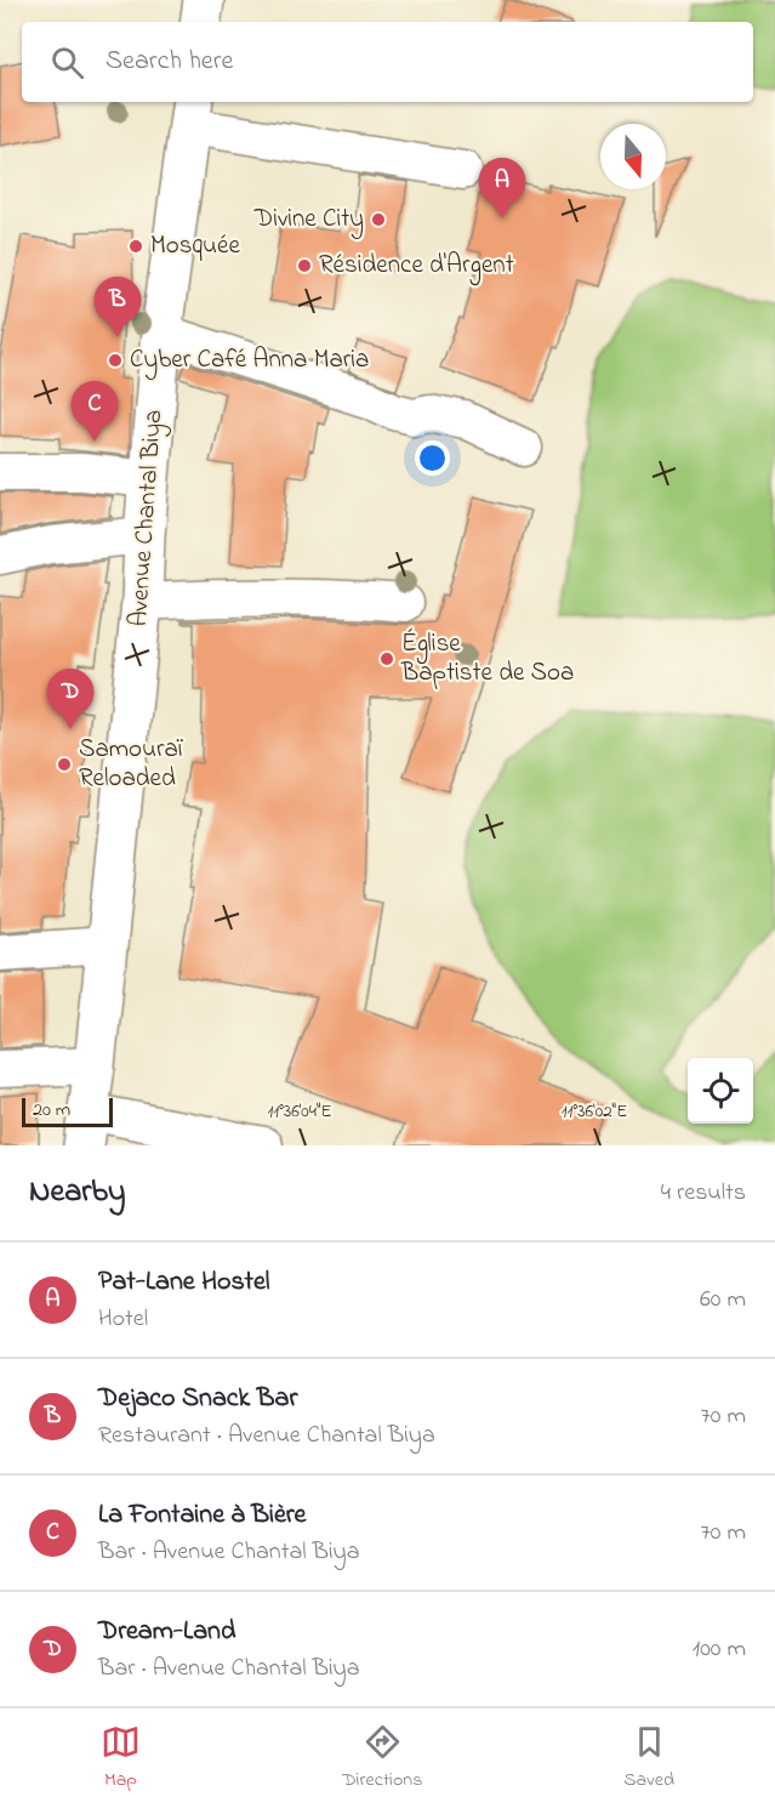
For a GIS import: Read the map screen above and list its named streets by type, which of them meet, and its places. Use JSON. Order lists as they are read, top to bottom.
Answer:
{
  "streets": {
    "main road": ["Avenue Chantal Biya"]
  },
  "places": [
    "Divine City",
    "Mosquée",
    "Résidence d'Argent",
    "Cyber Café Anna Maria",
    "Église Baptiste de Soa",
    "Samouraï Reloaded"
  ],
  "scale_bar": "20 m",
  "north": "bottom",
  "page": {
    "search": "Search here",
    "pins": [
      "A",
      "B",
      "C",
      "D"
    ],
    "scale": "20 m",
    "heading": ["Nearby", "4 results"],
    "list": [
      {
        "mark": "A",
        "name": "Pat-Lane Hostel",
        "note": "Hotel",
        "value": "60 m"
      },
      {
        "mark": "B",
        "name": "Dejaco Snack Bar",
        "note": "Restaurant · Avenue Chantal Biya",
        "value": "70 m"
      },
      {
        "mark": "C",
        "name": "La Fontaine à Bière",
        "note": "Bar · Avenue Chantal Biya",
        "value": "70 m"
      },
      {
        "mark": "D",
        "name": "Dream-Land",
        "note": "Bar · Avenue Chantal Biya",
        "value": "100 m"
      }
    ],
    "nav": ["Map", "Directions", "Saved"]
  },
  "coordinates": ["11°36'04\"E", "11°36'02\"E"]
}
